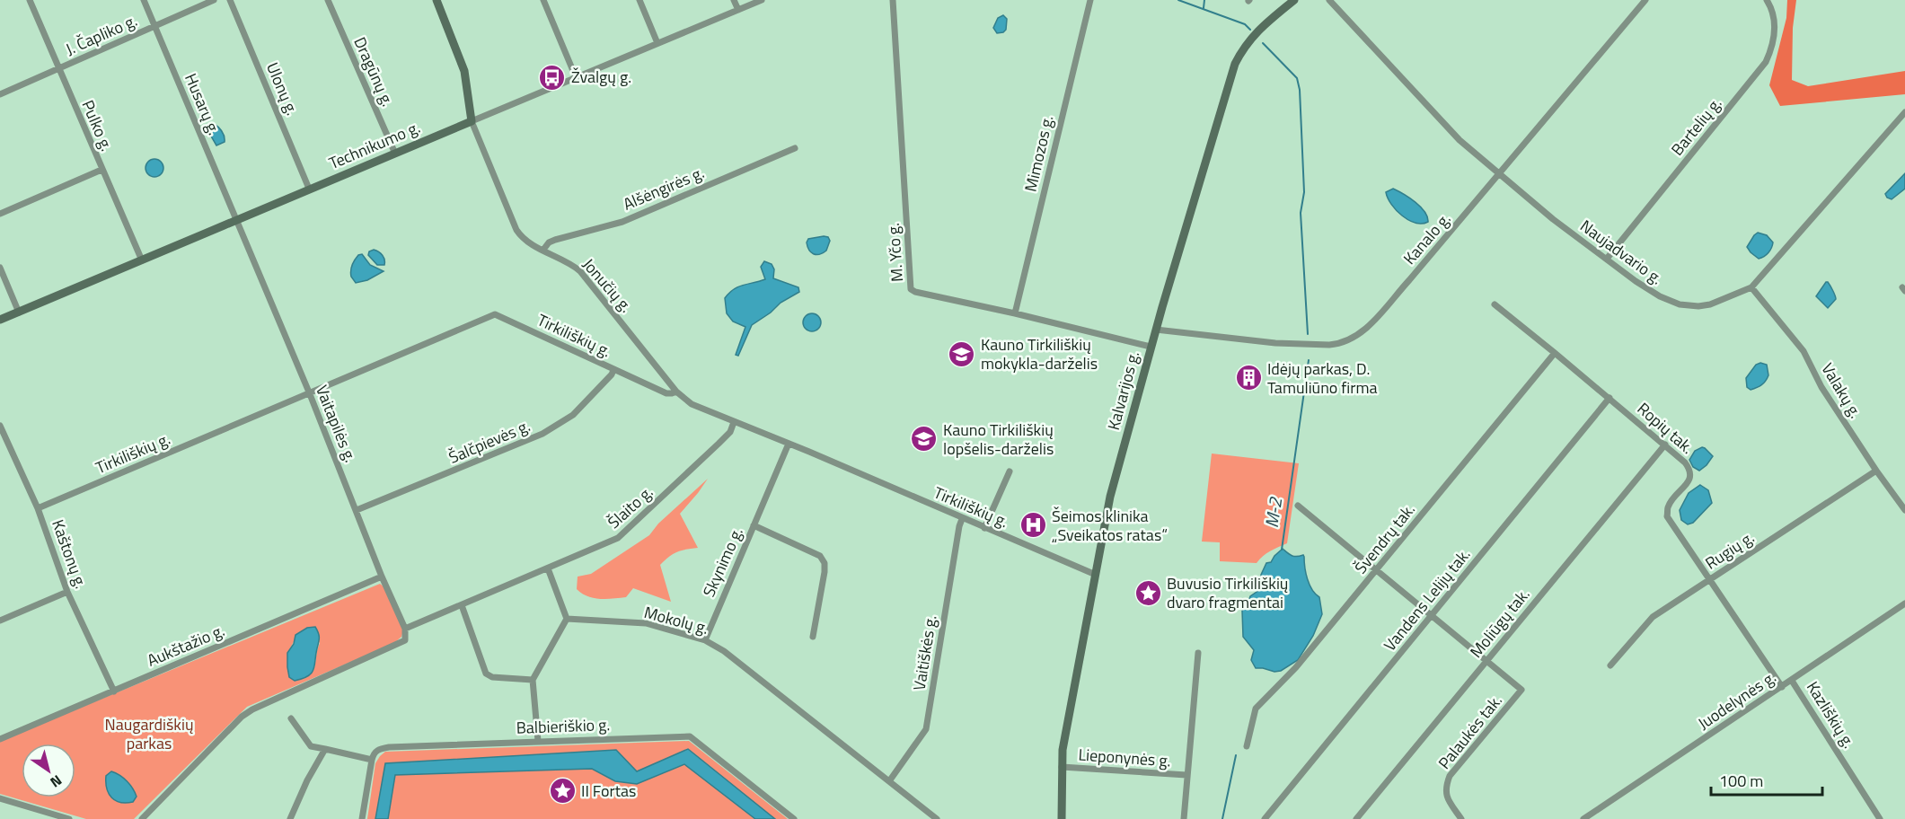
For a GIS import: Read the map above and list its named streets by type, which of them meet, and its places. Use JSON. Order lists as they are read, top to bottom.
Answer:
{
  "streets": {
    "main road": ["Technikumo g.", "Kalvarijos g."],
    "street": [
      "J. Čapliko g.",
      "Dragūnų g.",
      "Ulonų g.",
      "Husarų g.",
      "Pulko g.",
      "Bartelių g.",
      "Mimozos g.",
      "Alšėngirės g.",
      "Kanalo g.",
      "M. Yčo g.",
      "Naujadvario g.",
      "Jonučių g.",
      "Tirkiliškių g.",
      "Valakų g.",
      "Vaitapilės g.",
      "Ropių tak.",
      "Šalčpievės g.",
      "Šlaito g.",
      "Švendrų tak.",
      "Rugių g.",
      "Kaštonų g.",
      "Skynimo g.",
      "Vandens Lelijų tak.",
      "Mokolų g.",
      "Moliūgų tak.",
      "Aukštažio g.",
      "Vaitiškės g.",
      "Juodelynės g.",
      "Kazliškių g.",
      "Balbieriškio g.",
      "Palaukės tak.",
      "Lieponynės g."
    ]
  },
  "crossings": [
    ["J. Čapliko g.", "Husarų g."],
    ["J. Čapliko g.", "Pulko g."],
    ["Dragūnų g.", "Technikumo g."],
    ["Ulonų g.", "Technikumo g."],
    ["Husarų g.", "Technikumo g."],
    ["Husarų g.", "Vaitapilės g."],
    ["Pulko g.", "Technikumo g."],
    ["Bartelių g.", "Naujadvario g."],
    ["Technikumo g.", "Jonučių g."],
    ["Technikumo g.", "Vaitapilės g."],
    ["Mimozos g.", "M. Yčo g."],
    ["Alšėngirės g.", "Jonučių g."],
    ["Kanalo g.", "Naujadvario g."],
    ["Kanalo g.", "Kalvarijos g."],
    ["M. Yčo g.", "Kalvarijos g."],
    ["Naujadvario g.", "Valakų g."],
    ["Jonučių g.", "Tirkiliškių g."],
    ["Tirkiliškių g.", "Kalvarijos g."],
    ["Tirkiliškių g.", "Vaitapilės g."],
    ["Tirkiliškių g.", "Šalčpievės g."],
    ["Tirkiliškių g.", "Šlaito g."],
    ["Tirkiliškių g.", "Kaštonų g."],
    ["Tirkiliškių g.", "Skynimo g."],
    ["Tirkiliškių g.", "Vaitiškės g."],
    ["Kalvarijos g.", "Lieponynės g."],
    ["Valakų g.", "Rugių g."],
    ["Vaitapilės g.", "Šalčpievės g."],
    ["Vaitapilės g.", "Aukštažio g."],
    ["Ropių tak.", "Švendrų tak."],
    ["Ropių tak.", "Rugių g."],
    ["Ropių tak.", "Vandens Lelijų tak."],
    ["Ropių tak.", "Moliūgų tak."],
    ["Ropių tak.", "Juodelynės g."],
    ["Švendrų tak.", "Palaukės tak."],
    ["Kaštonų g.", "Aukštažio g."],
    ["Skynimo g.", "Mokolų g."],
    ["Vandens Lelijų tak.", "Palaukės tak."],
    ["Mokolų g.", "Vaitiškės g."],
    ["Moliūgų tak.", "Palaukės tak."],
    ["Juodelynės g.", "Kazliškių g."]
  ],
  "water": ["M-2"],
  "parks": ["Naugardiškių parkas"],
  "places": {
    "bus stop": ["Žvalgų g."],
    "school or university": ["Kauno Tirkiliškių mokykla-darželis", "Kauno Tirkiliškių lopšelis-darželis"],
    "building": ["Idėjų parkas, D. Tamuliūno firma"],
    "hospital": ["Šeimos klinika „Sveikatos ratas“"],
    "place": ["Buvusio Tirkiliškių dvaro fragmentai", "II Fortas"]
  },
  "scale_bar": "100 m",
  "north": "bottom right"
}
